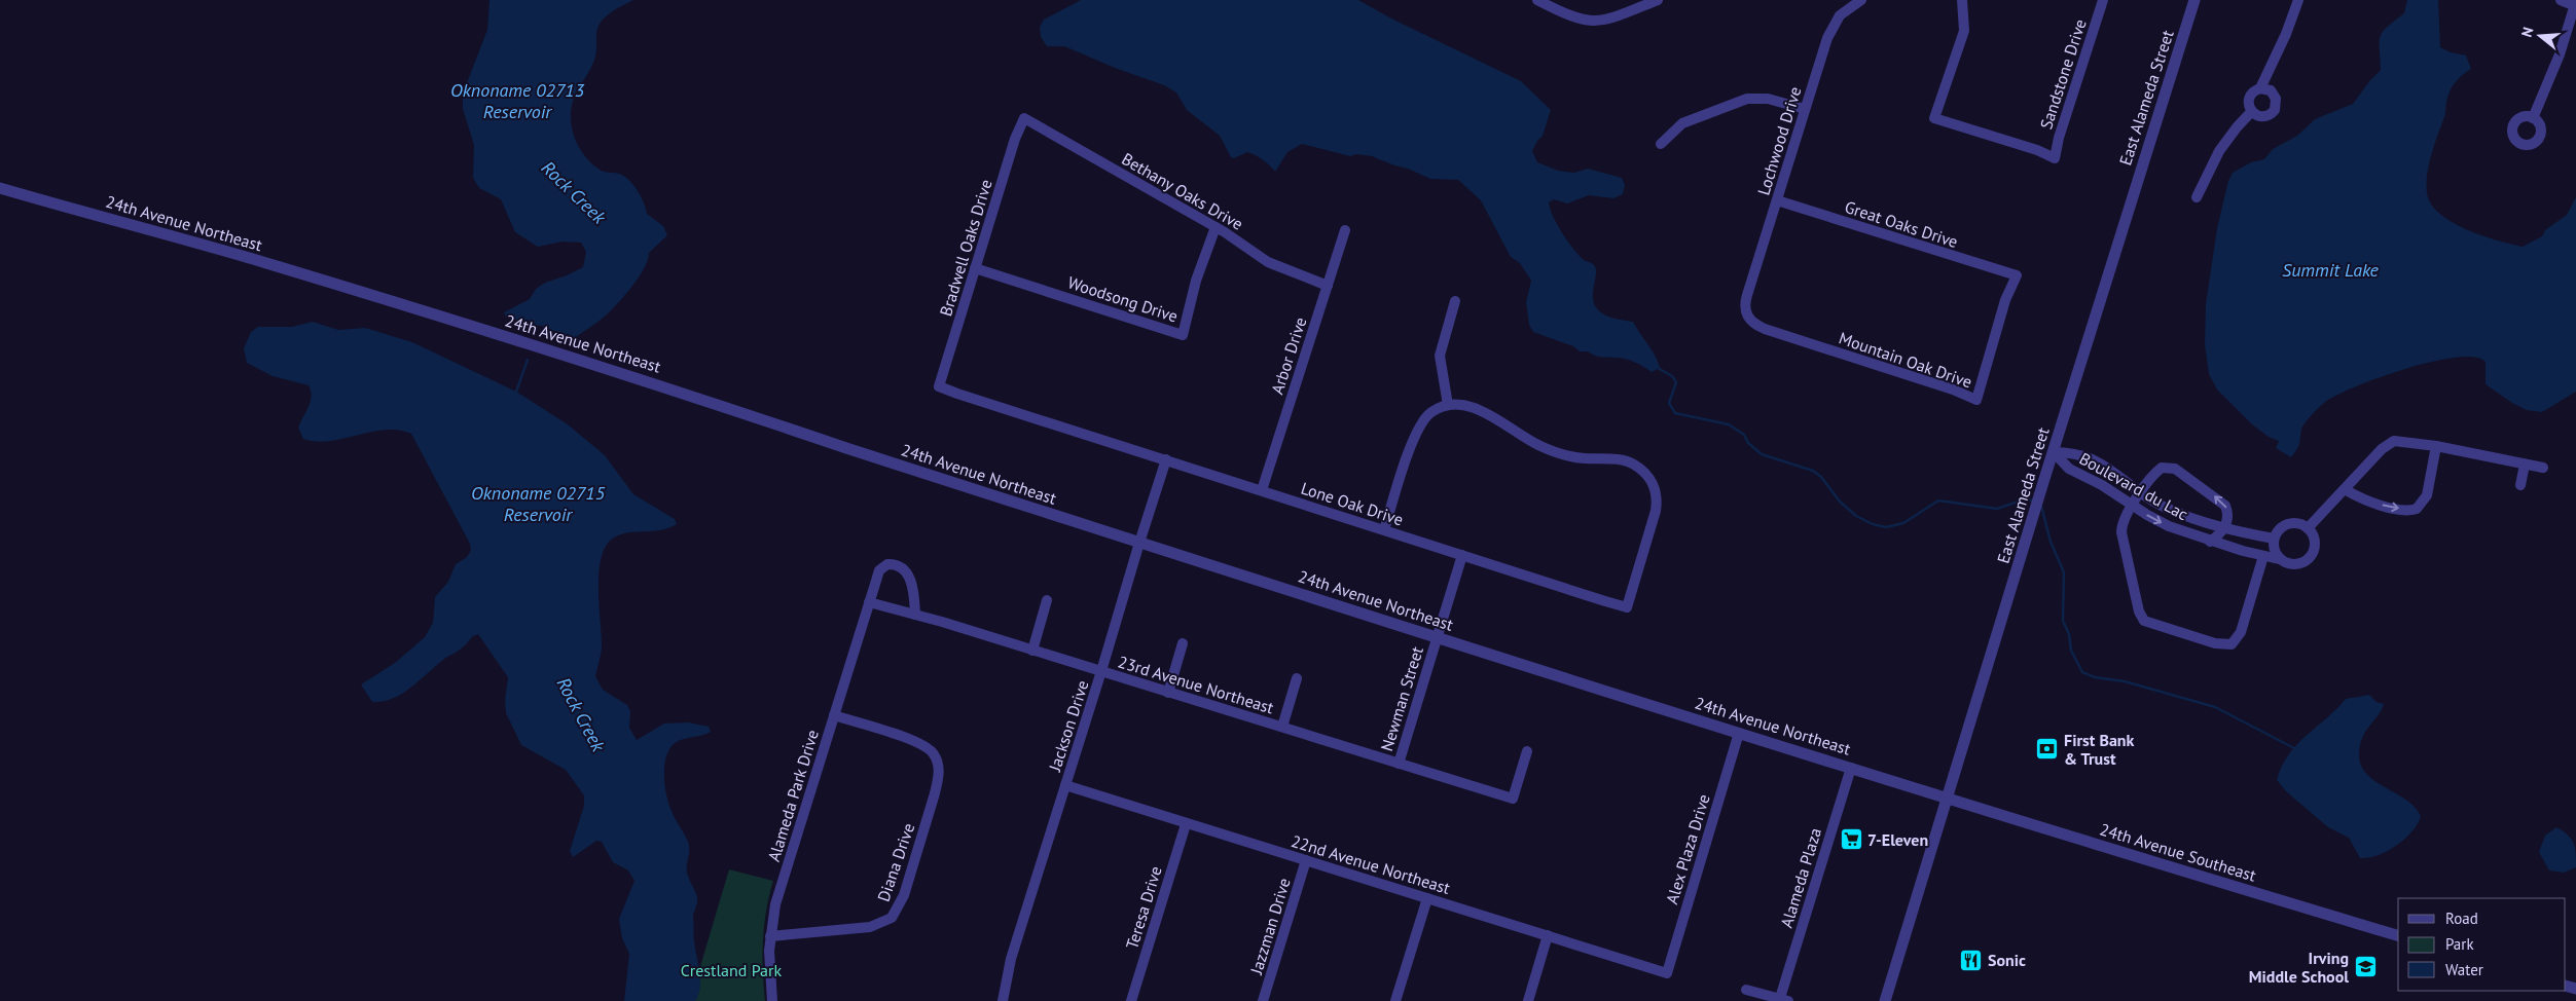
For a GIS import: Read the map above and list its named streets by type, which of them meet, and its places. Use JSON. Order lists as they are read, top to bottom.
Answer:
{
  "streets": {
    "street": [
      "Sandstone Drive",
      "East Alameda Street",
      "Lochwood Drive",
      "Bethany Oaks Drive",
      "24th Avenue Northeast",
      "Great Oaks Drive",
      "Bradwell Oaks Drive",
      "Woodsong Drive",
      "Arbor Drive",
      "Mountain Oak Drive",
      "Boulevard du Lac",
      "Lone Oak Drive",
      "23rd Avenue Northeast",
      "Newman Street",
      "Jackson Drive",
      "Alameda Park Drive",
      "Alex Plaza Drive",
      "24th Avenue Southeast",
      "Diana Drive",
      "22nd Avenue Northeast",
      "Alameda Plaza",
      "Teresa Drive",
      "Jazzman Drive"
    ]
  },
  "crossings": [
    ["East Alameda Street", "24th Avenue Northeast"],
    ["East Alameda Street", "Boulevard du Lac"],
    ["East Alameda Street", "24th Avenue Southeast"],
    ["Lochwood Drive", "Great Oaks Drive"],
    ["Lochwood Drive", "Mountain Oak Drive"],
    ["Bethany Oaks Drive", "Bradwell Oaks Drive"],
    ["Bethany Oaks Drive", "Woodsong Drive"],
    ["Bethany Oaks Drive", "Arbor Drive"],
    ["24th Avenue Northeast", "Newman Street"],
    ["24th Avenue Northeast", "Jackson Drive"],
    ["24th Avenue Northeast", "Alex Plaza Drive"],
    ["24th Avenue Northeast", "24th Avenue Southeast"],
    ["24th Avenue Northeast", "Alameda Plaza"],
    ["Great Oaks Drive", "Mountain Oak Drive"],
    ["Bradwell Oaks Drive", "Woodsong Drive"],
    ["Bradwell Oaks Drive", "Lone Oak Drive"],
    ["Arbor Drive", "Lone Oak Drive"],
    ["Lone Oak Drive", "Newman Street"],
    ["Lone Oak Drive", "Jackson Drive"],
    ["23rd Avenue Northeast", "Newman Street"],
    ["23rd Avenue Northeast", "Jackson Drive"],
    ["23rd Avenue Northeast", "Alameda Park Drive"],
    ["Jackson Drive", "22nd Avenue Northeast"],
    ["Alameda Park Drive", "Diana Drive"],
    ["Alex Plaza Drive", "22nd Avenue Northeast"],
    ["22nd Avenue Northeast", "Teresa Drive"],
    ["22nd Avenue Northeast", "Jazzman Drive"]
  ],
  "water": [
    "Oknoname 02713 Reservoir",
    "Rock Creek",
    "Summit Lake",
    "Oknoname 02715 Reservoir"
  ],
  "parks": ["Crestland Park"],
  "places": {
    "bank": ["First Bank & Trust"],
    "supermarket": ["7-Eleven"],
    "restaurant": ["Sonic"],
    "school or university": ["Irving Middle School"]
  },
  "legend": ["Road", "Park", "Water"],
  "north": "left"
}
